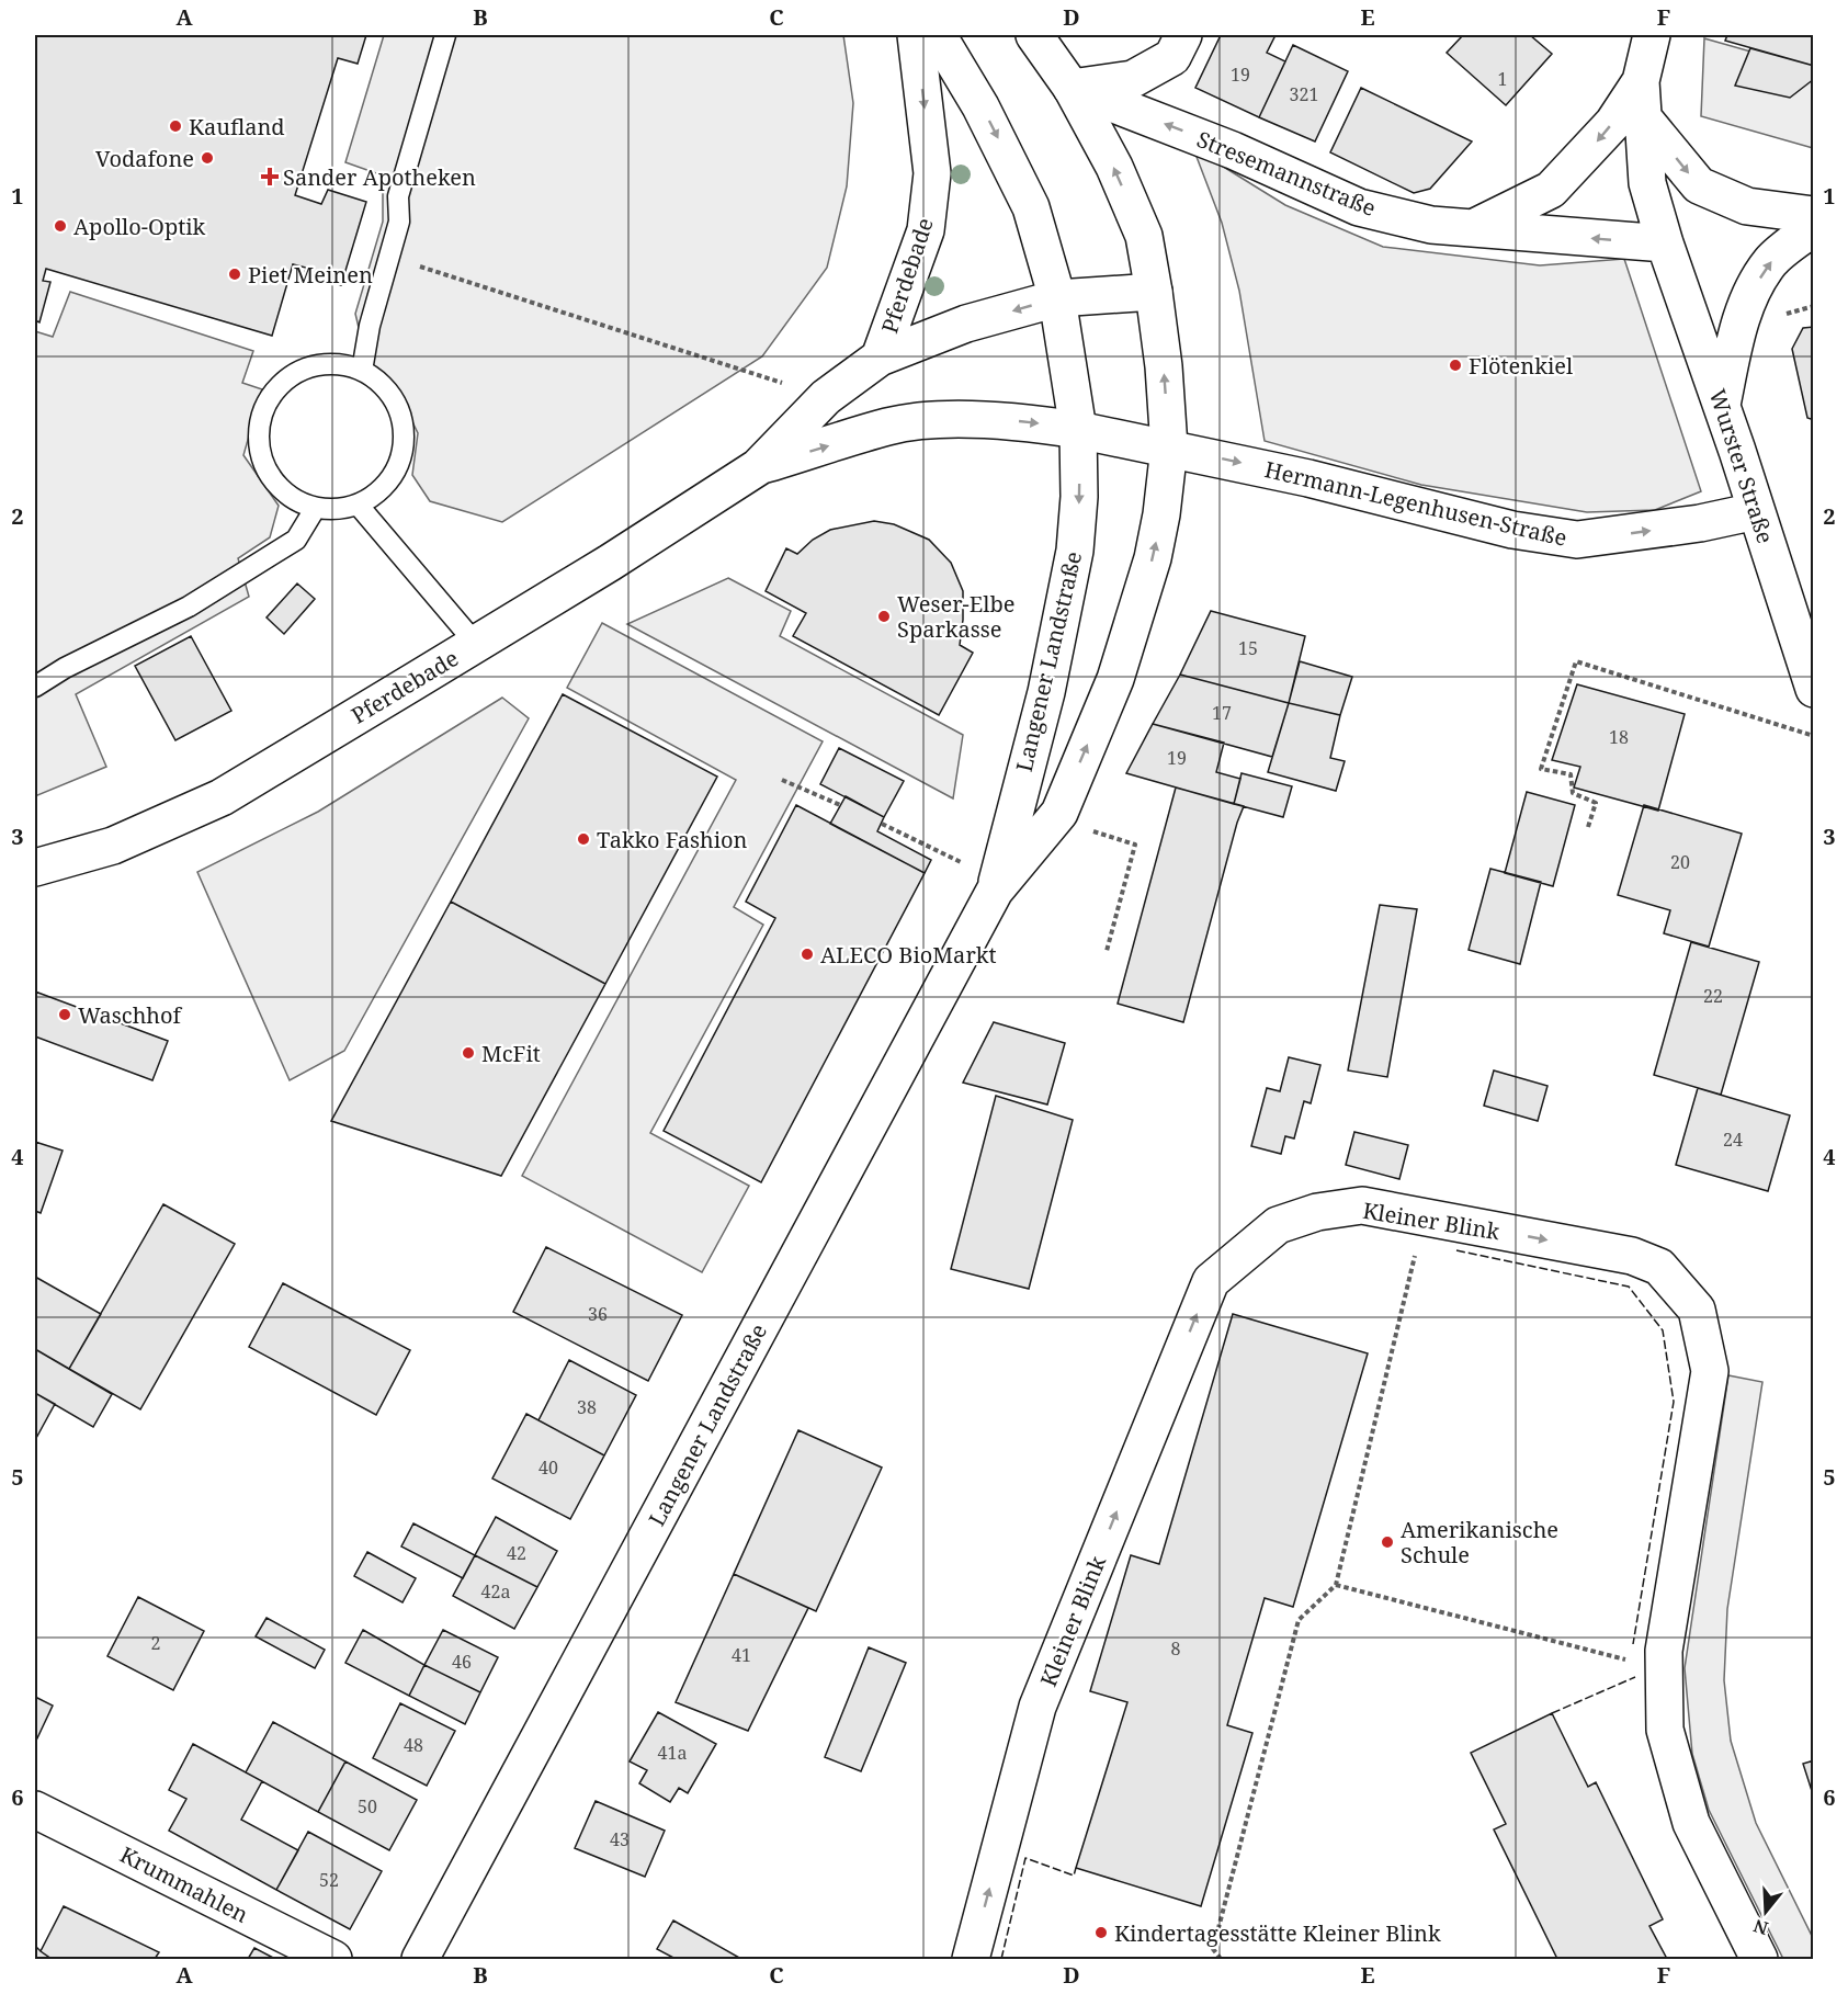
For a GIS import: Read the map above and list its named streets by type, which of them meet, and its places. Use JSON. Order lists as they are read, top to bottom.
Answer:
{
  "streets": {
    "street": [
      "Stresemannstraße",
      "Pferdebade",
      "Wurster Straße",
      "Hermann-Legenhusen-Straße",
      "Langener Landstraße",
      "Kleiner Blink",
      "Krummahlen"
    ]
  },
  "crossings": [
    ["Stresemannstraße", "Wurster Straße"],
    ["Pferdebade", "Hermann-Legenhusen-Straße"],
    ["Pferdebade", "Langener Landstraße"],
    ["Wurster Straße", "Hermann-Legenhusen-Straße"],
    ["Hermann-Legenhusen-Straße", "Langener Landstraße"]
  ],
  "one_way": ["Stresemannstraße", "Hermann-Legenhusen-Straße"],
  "places": {
    "other": [
      "Kaufland",
      "Vodafone",
      "Apollo-Optik",
      "Piet Meinen",
      "Flötenkiel",
      "Weser-Elbe Sparkasse",
      "Takko Fashion",
      "ALECO BioMarkt",
      "Waschhof",
      "McFit",
      "Amerikanische Schule",
      "Kindertagesstätte Kleiner Blink"
    ],
    "health": ["Sander Apotheken"]
  },
  "house_numbers": [
    "19",
    "1",
    "321",
    "15",
    "17",
    "18",
    "19",
    "20",
    "22",
    "24",
    "36",
    "38",
    "40",
    "42",
    "42a",
    "2",
    "8",
    "41",
    "46",
    "48",
    "41a",
    "50",
    "43",
    "52"
  ],
  "north": "bottom",
  "grid": {
    "columns": [
      "A",
      "B",
      "C",
      "D",
      "E",
      "F"
    ],
    "rows": [
      "1",
      "2",
      "3",
      "4",
      "5",
      "6"
    ]
  }
}
